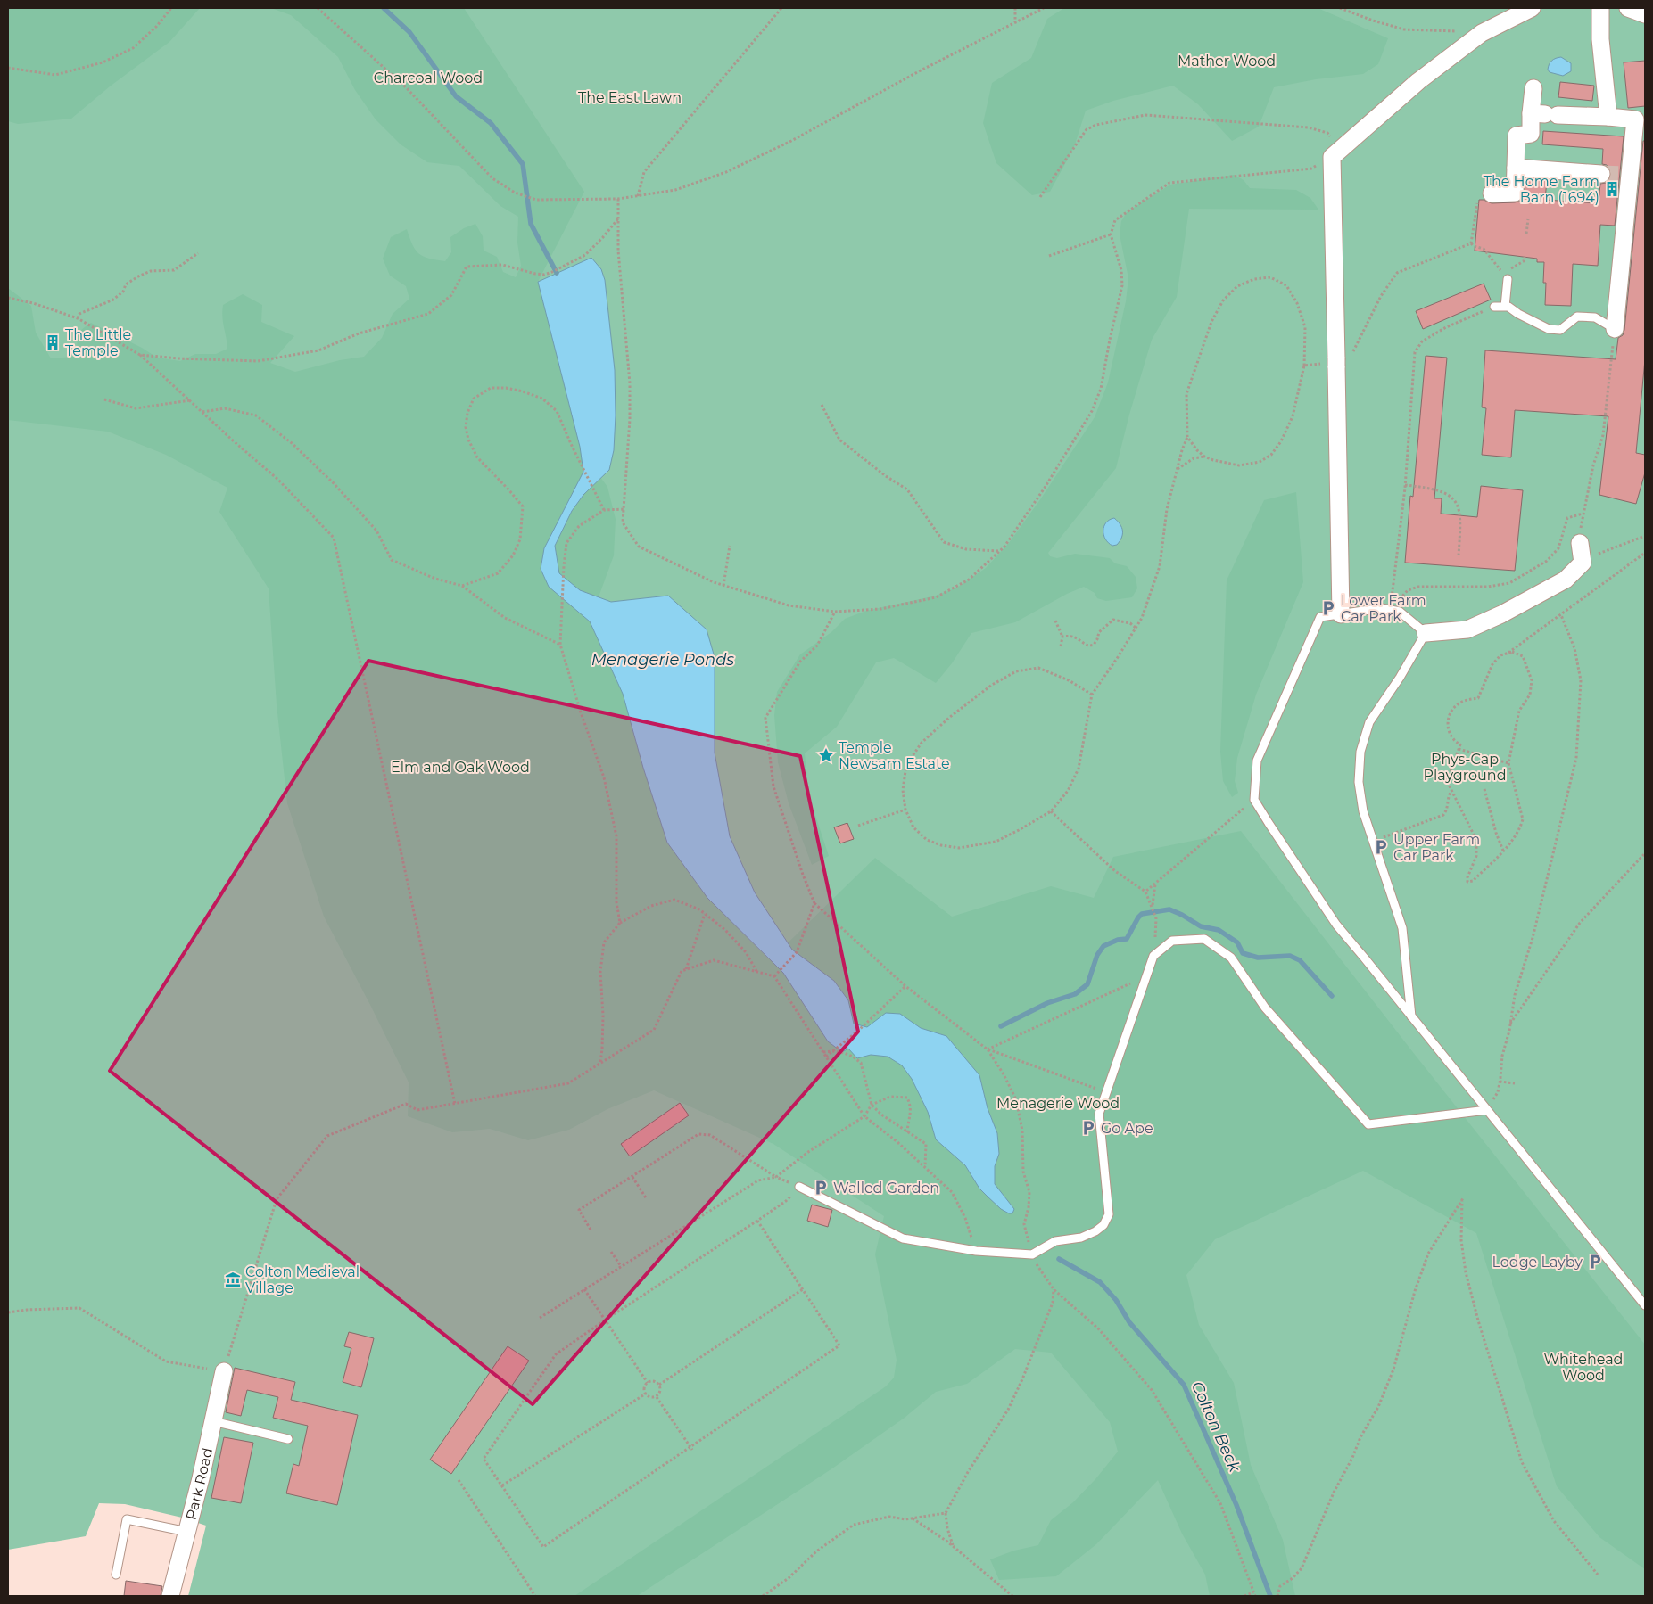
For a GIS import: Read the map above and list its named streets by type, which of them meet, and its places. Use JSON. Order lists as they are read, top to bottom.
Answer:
{
  "streets": {
    "street": ["Park Road"]
  },
  "water": ["Menagerie Ponds", "Colton Beck"],
  "parks": [
    "Mather Wood",
    "Charcoal Wood",
    "The East Lawn",
    "Phys-Cap Playground",
    "Elm and Oak Wood",
    "Menagerie Wood",
    "Whitehead Wood"
  ],
  "places": {
    "building": ["The Home Farm Barn (1694)", "The Little Temple"],
    "parking": [
      "Lower Farm Car Park",
      "Upper Farm Car Park",
      "Go Ape",
      "Walled Garden",
      "Lodge Layby"
    ],
    "place": ["Temple Newsam Estate"],
    "museum": ["Colton Medieval Village"]
  }
}
